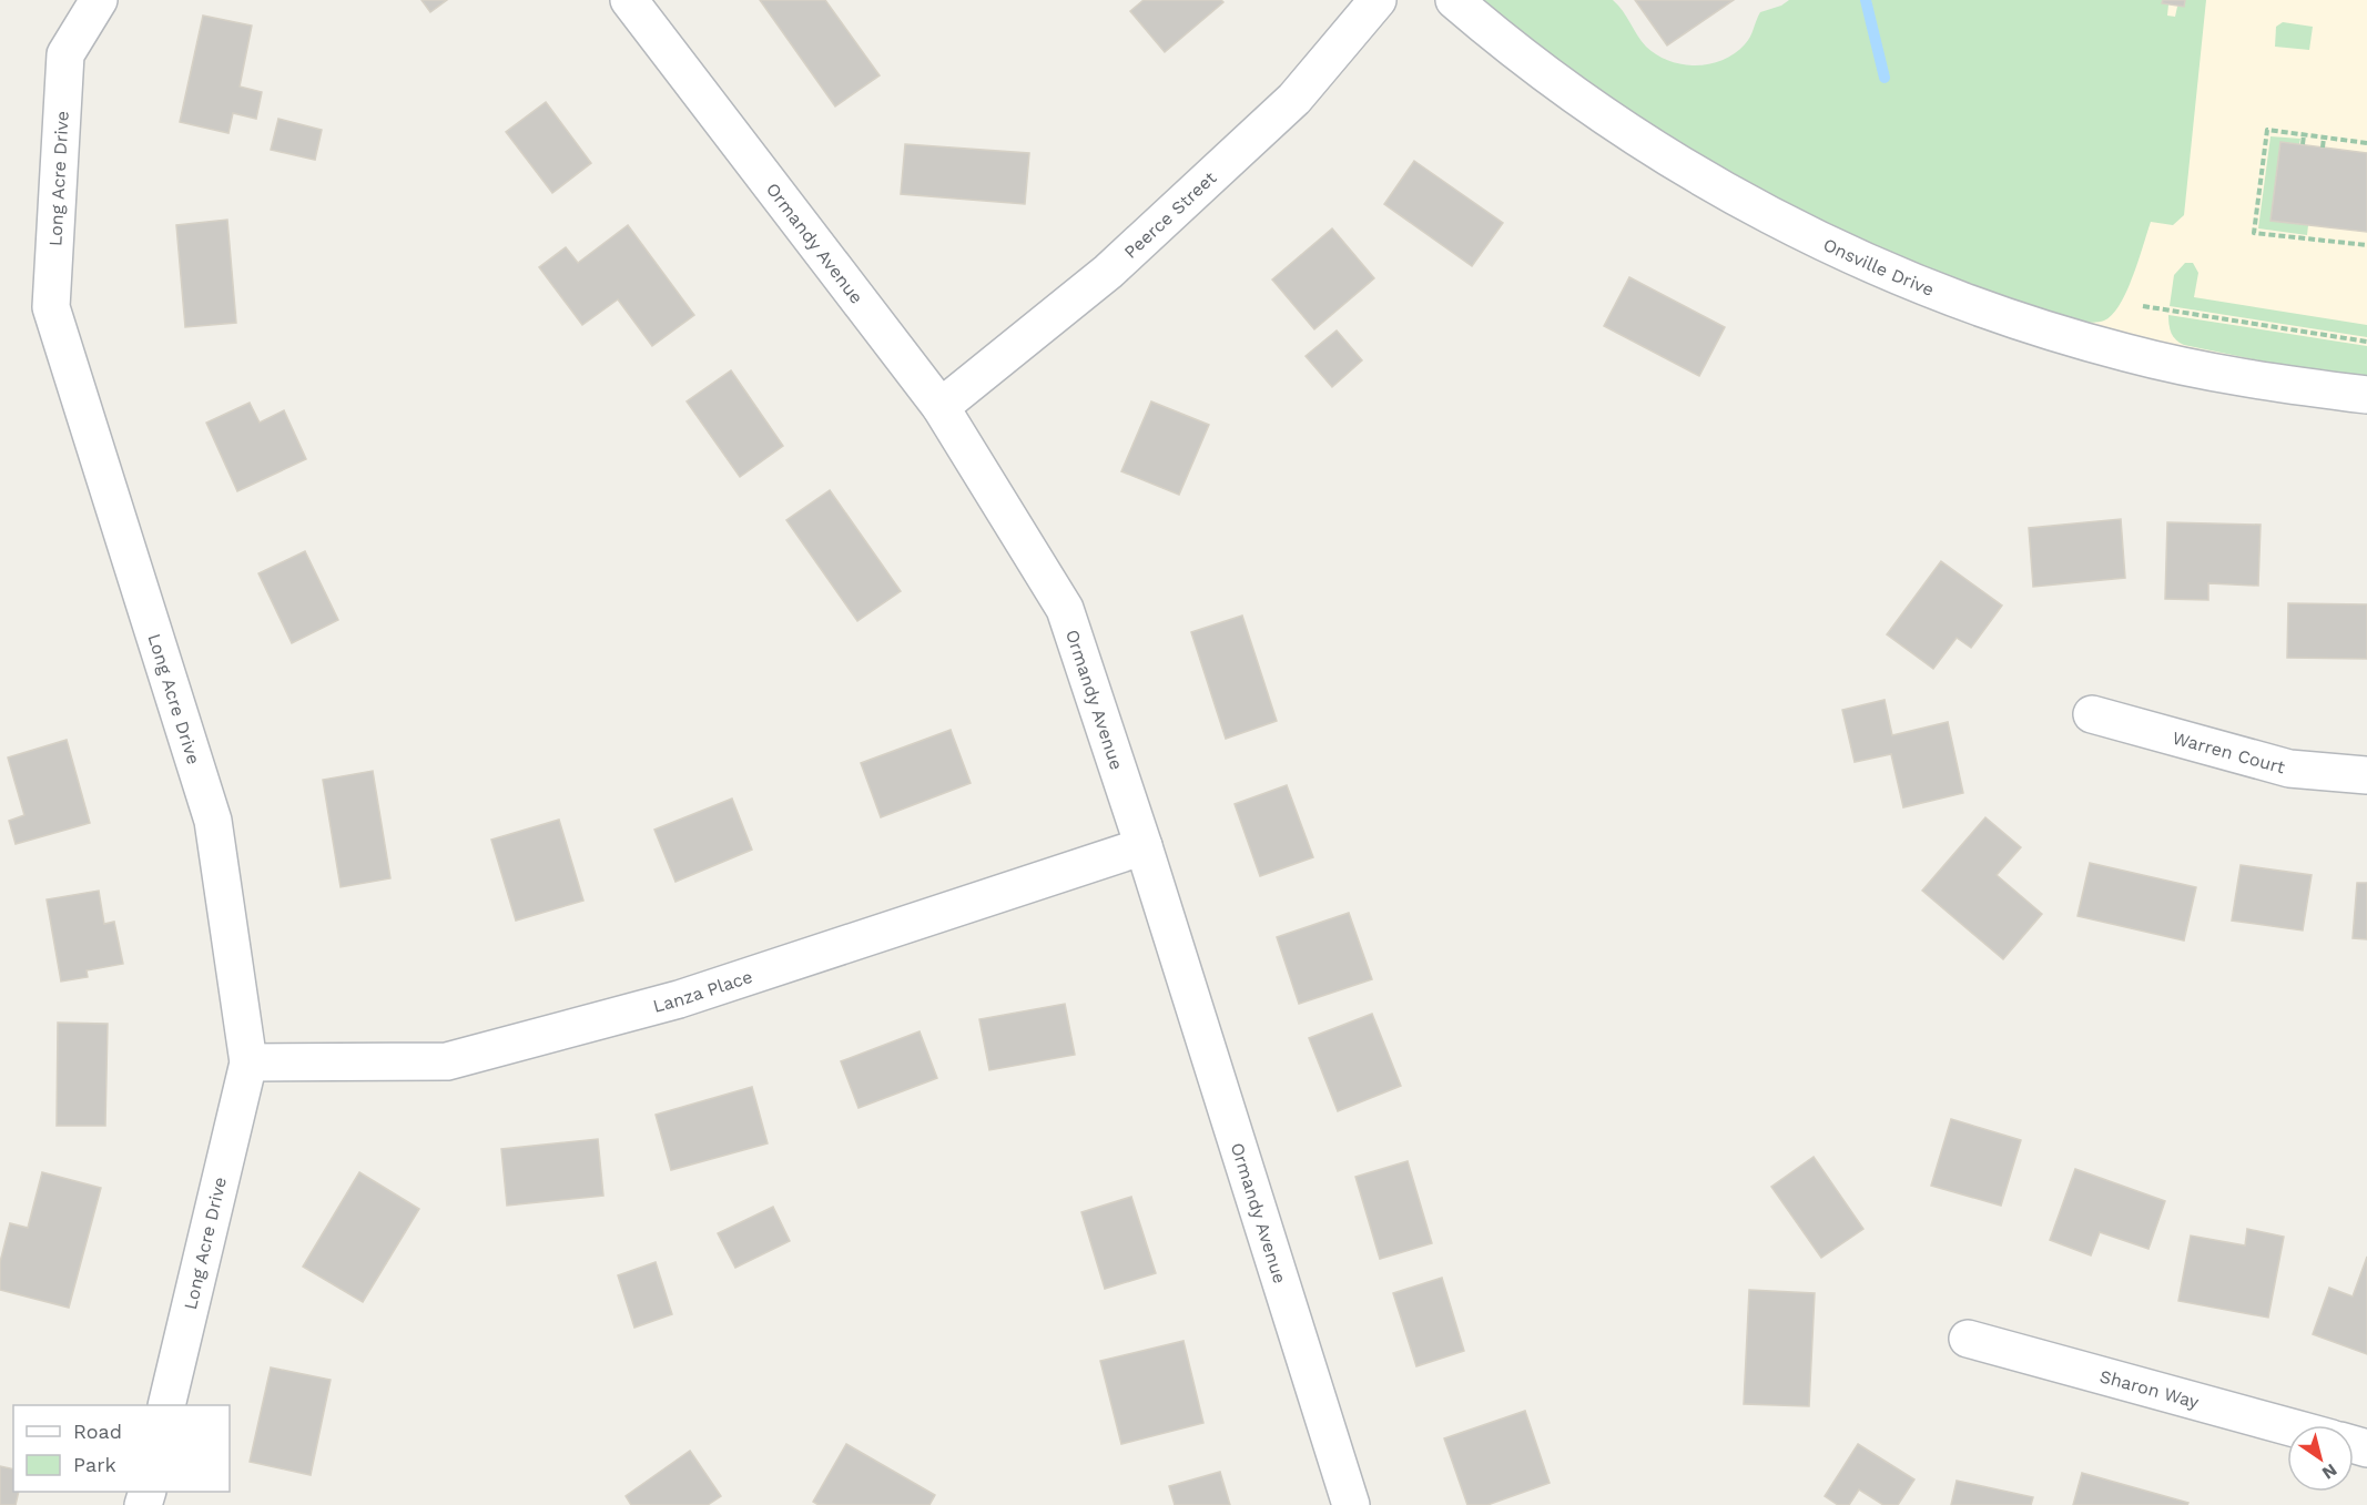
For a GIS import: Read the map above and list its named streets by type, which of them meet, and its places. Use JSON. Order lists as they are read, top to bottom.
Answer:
{
  "streets": {
    "street": [
      "Long Acre Drive",
      "Peerce Street",
      "Ormandy Avenue",
      "Onsville Drive",
      "Warren Court",
      "Lanza Place",
      "Sharon Way"
    ]
  },
  "crossings": [
    ["Long Acre Drive", "Lanza Place"],
    ["Peerce Street", "Ormandy Avenue"],
    ["Ormandy Avenue", "Lanza Place"]
  ],
  "legend": ["Road", "Park"],
  "north": "bottom right"
}
